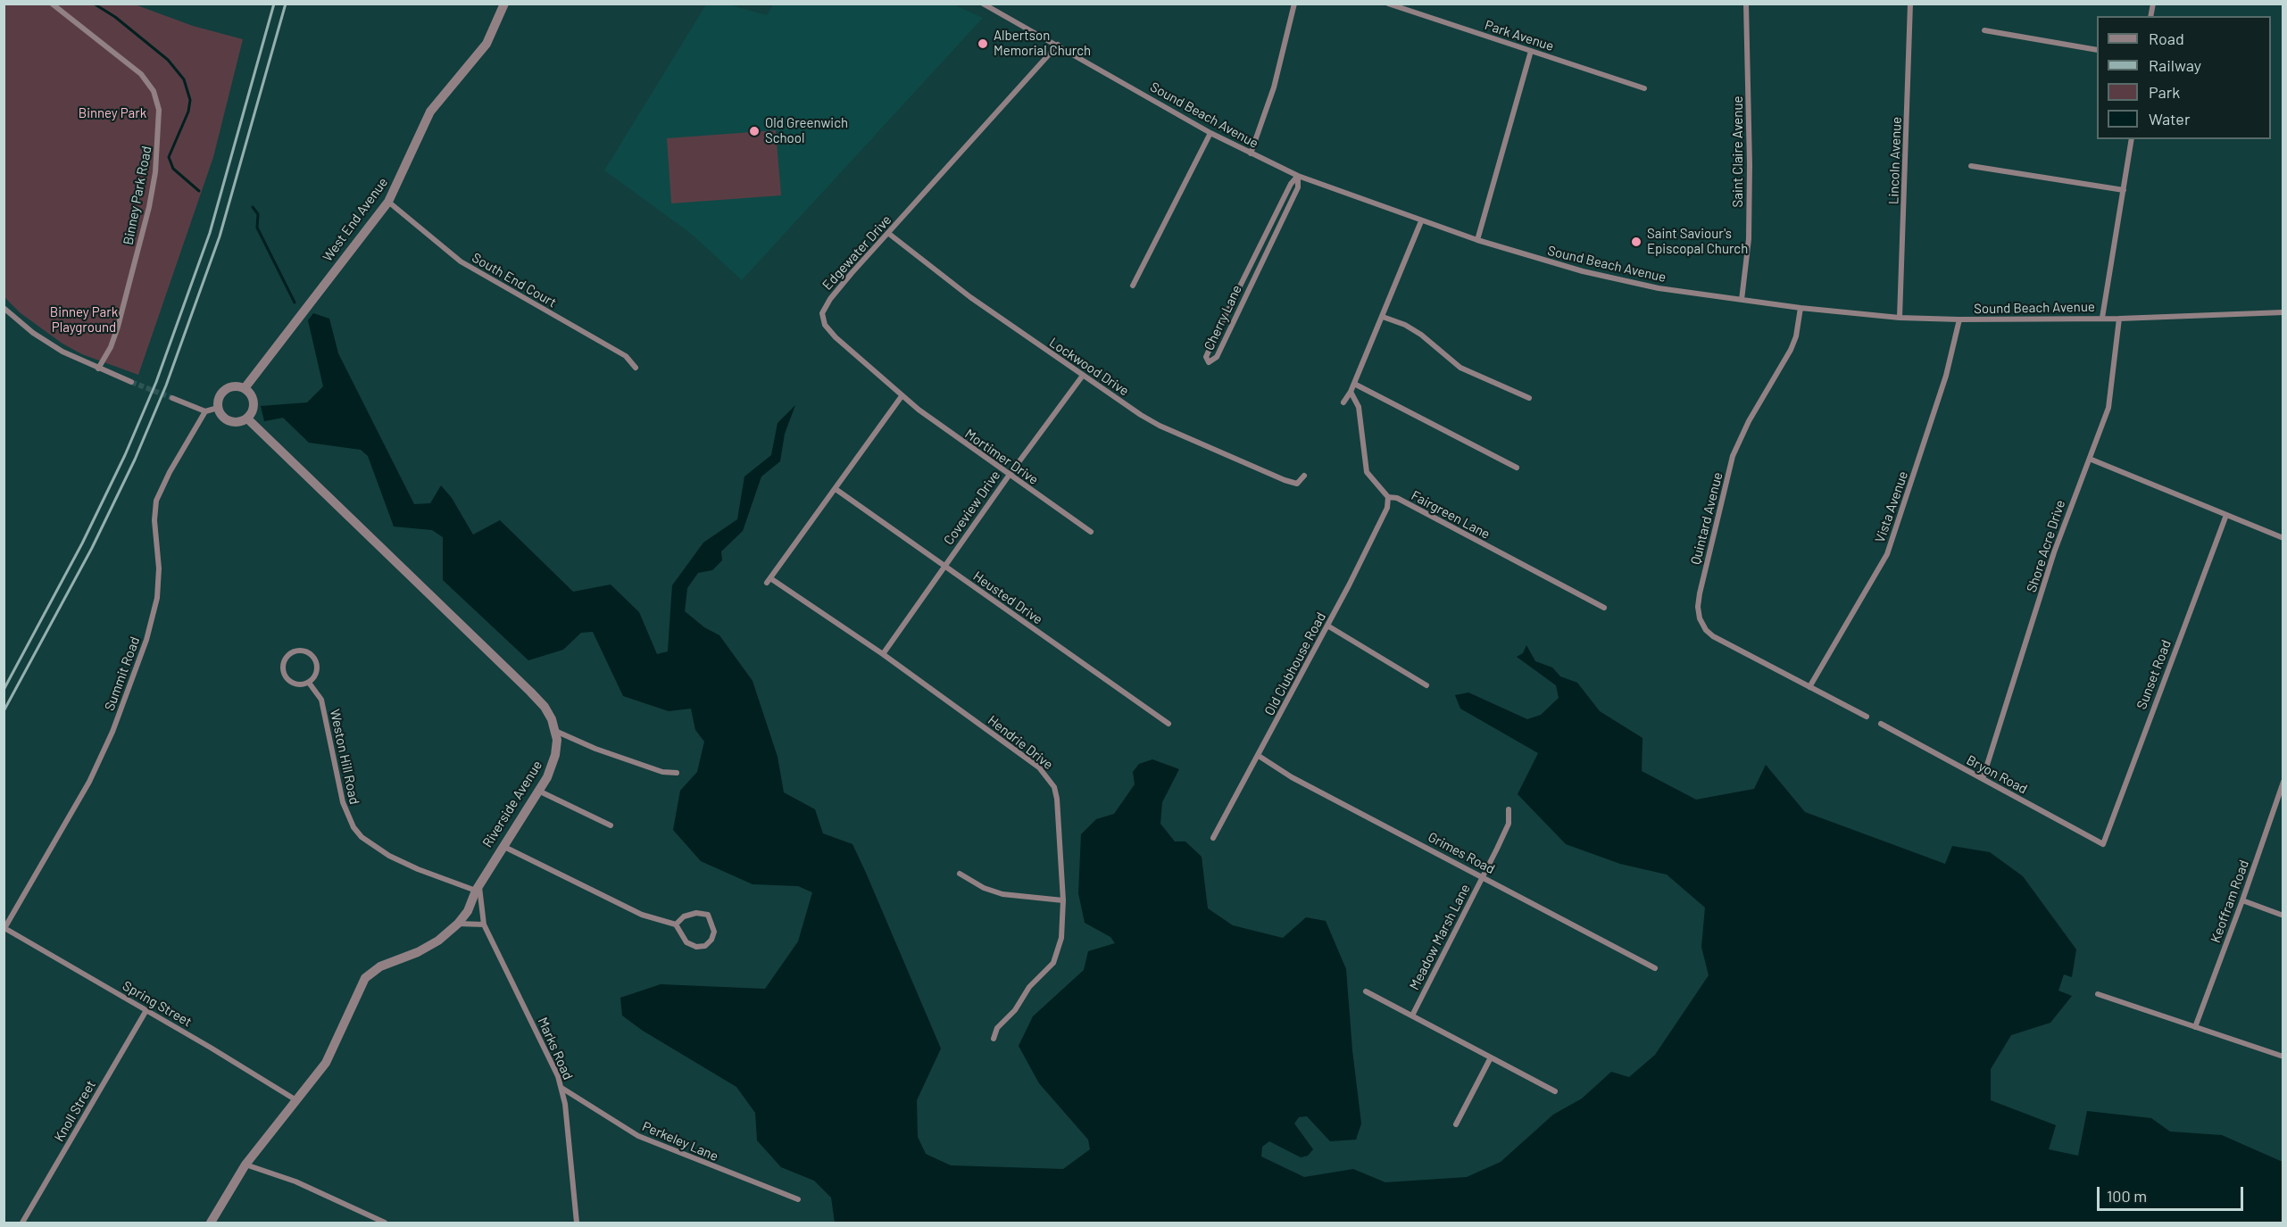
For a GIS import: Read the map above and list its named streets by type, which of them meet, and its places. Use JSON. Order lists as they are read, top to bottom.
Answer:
{
  "streets": {
    "street": [
      "Park Avenue",
      "Sound Beach Avenue",
      "Saint Claire Avenue",
      "Lincoln Avenue",
      "Binney Park Road",
      "West End Avenue",
      "Edgewater Drive",
      "South End Court",
      "Cherry Lane",
      "Lockwood Drive",
      "Mortimer Drive",
      "Vista Avenue",
      "Coveview Drive",
      "Fairgreen Lane",
      "Quintard Avenue",
      "Shore Acre Drive",
      "Heusted Drive",
      "Old Clubhouse Road",
      "Summit Road",
      "Sunset Road",
      "Hendrie Drive",
      "Weston Hill Road",
      "Bryon Road",
      "Riverside Avenue",
      "Grimes Road",
      "Keoffram Road",
      "Meadow Marsh Lane",
      "Spring Street",
      "Marks Road",
      "Knoll Street",
      "Perkeley Lane"
    ]
  },
  "crossings": [
    ["Sound Beach Avenue", "Saint Claire Avenue"],
    ["Sound Beach Avenue", "Lincoln Avenue"],
    ["Sound Beach Avenue", "Edgewater Drive"],
    ["Sound Beach Avenue", "Cherry Lane"],
    ["Sound Beach Avenue", "Vista Avenue"],
    ["Sound Beach Avenue", "Quintard Avenue"],
    ["Sound Beach Avenue", "Shore Acre Drive"],
    ["West End Avenue", "South End Court"],
    ["West End Avenue", "Riverside Avenue"],
    ["Edgewater Drive", "Lockwood Drive"],
    ["Edgewater Drive", "Mortimer Drive"],
    ["Lockwood Drive", "Coveview Drive"],
    ["Mortimer Drive", "Coveview Drive"],
    ["Vista Avenue", "Quintard Avenue"],
    ["Coveview Drive", "Heusted Drive"],
    ["Coveview Drive", "Hendrie Drive"],
    ["Fairgreen Lane", "Old Clubhouse Road"],
    ["Shore Acre Drive", "Bryon Road"],
    ["Heusted Drive", "Hendrie Drive"],
    ["Old Clubhouse Road", "Grimes Road"],
    ["Summit Road", "Spring Street"],
    ["Sunset Road", "Bryon Road"],
    ["Weston Hill Road", "Riverside Avenue"],
    ["Weston Hill Road", "Marks Road"],
    ["Riverside Avenue", "Spring Street"],
    ["Riverside Avenue", "Marks Road"],
    ["Grimes Road", "Meadow Marsh Lane"],
    ["Spring Street", "Knoll Street"],
    ["Marks Road", "Perkeley Lane"]
  ],
  "parks": ["Binney Park", "Binney Park Playground"],
  "places": ["Albertson Memorial Church", "Old Greenwich School", "Saint Saviour's Episcopal Church"],
  "legend": [
    "Road",
    "Railway",
    "Park",
    "Water"
  ],
  "scale_bar": "100 m"
}
